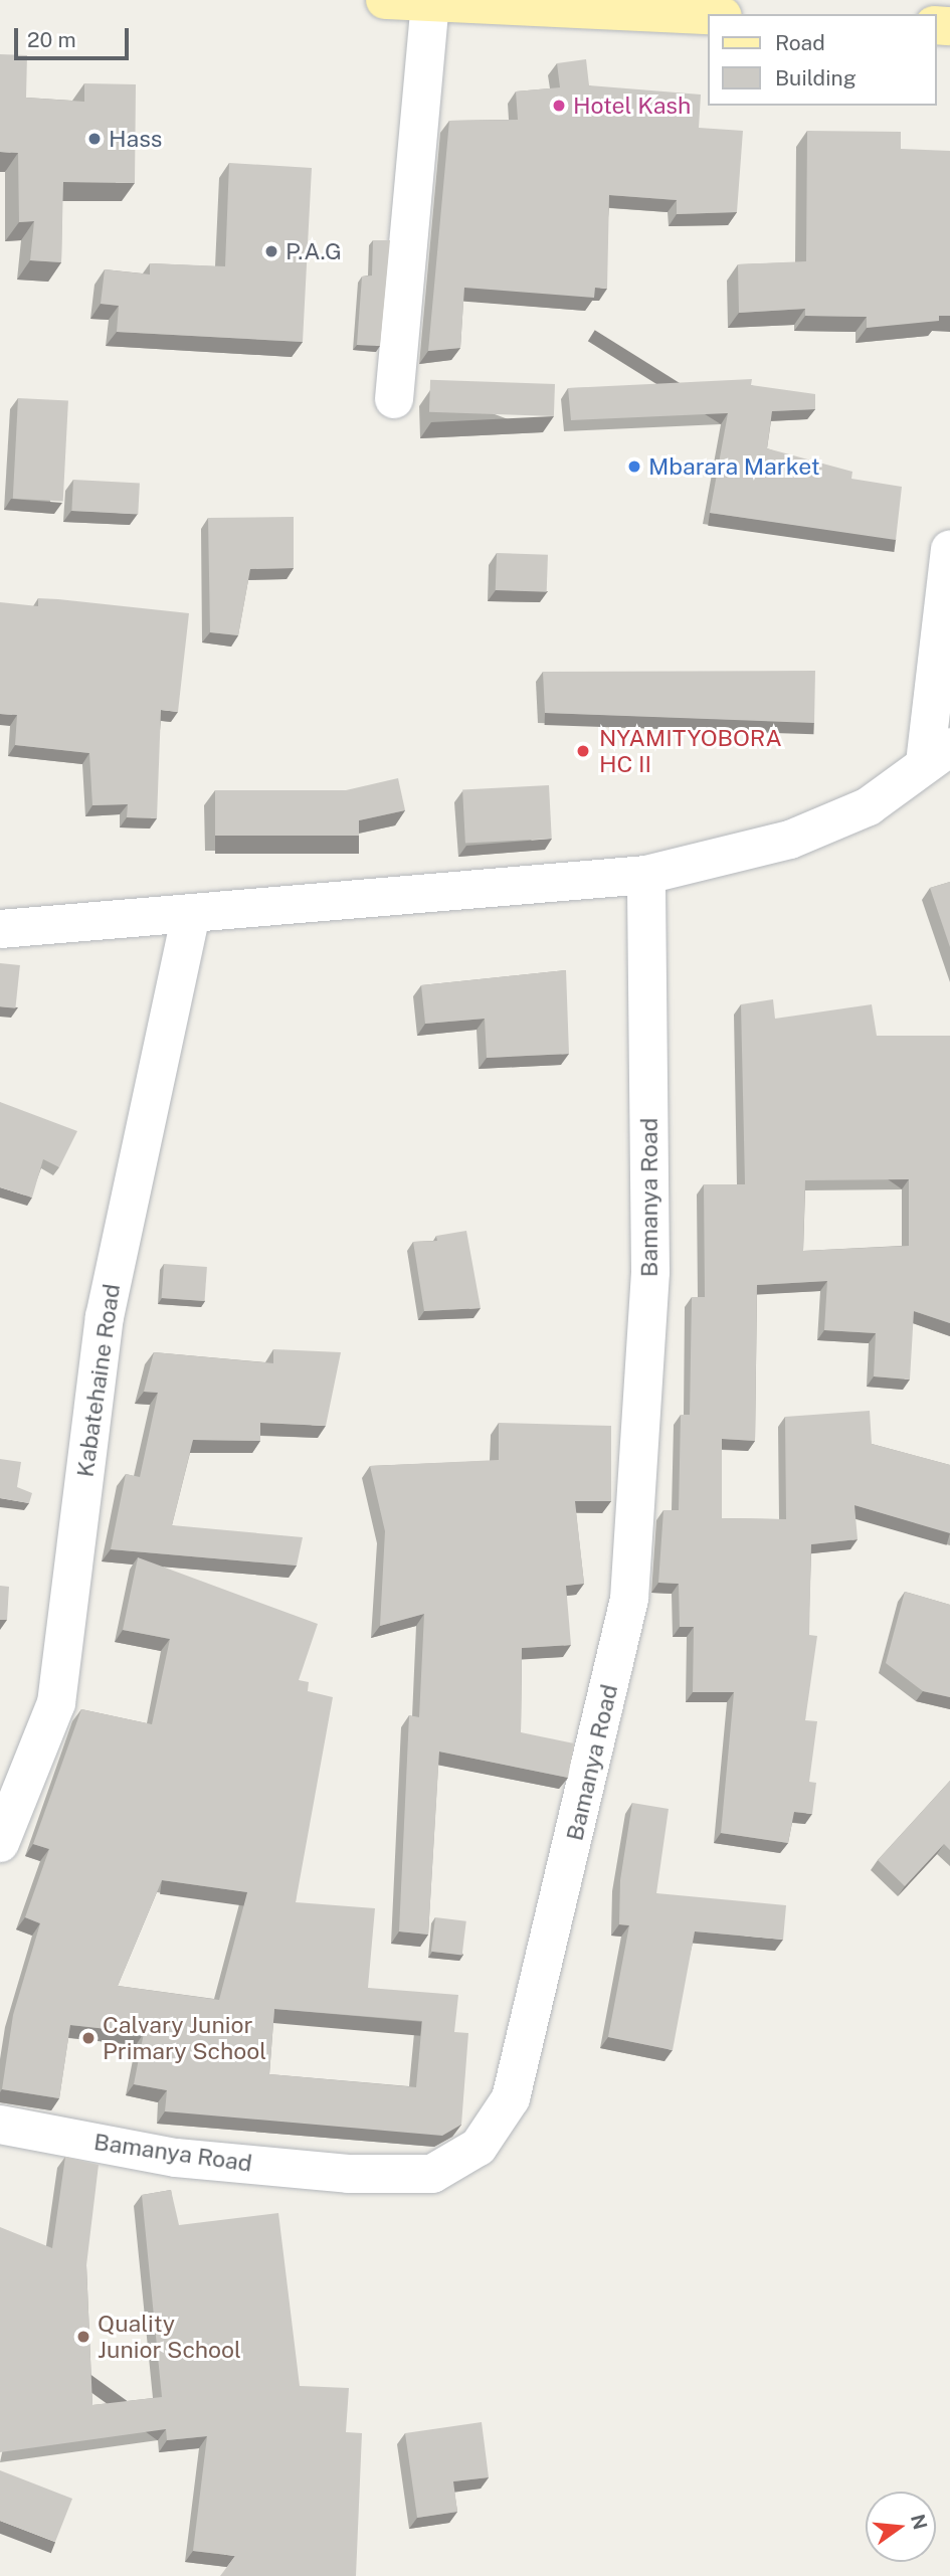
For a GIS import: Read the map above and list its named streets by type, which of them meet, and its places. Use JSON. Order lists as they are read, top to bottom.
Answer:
{
  "streets": {
    "street": ["Bamanya Road", "Kabatehaine Road"]
  },
  "places": [
    "Hotel Kash",
    "Hass",
    "P.A.G",
    "Mbarara Market",
    "NYAMITYOBORA HC II",
    "Calvary Junior Primary School",
    "Quality Junior School"
  ],
  "legend": ["Road", "Building"],
  "scale_bar": "20 m",
  "north": "right"
}
